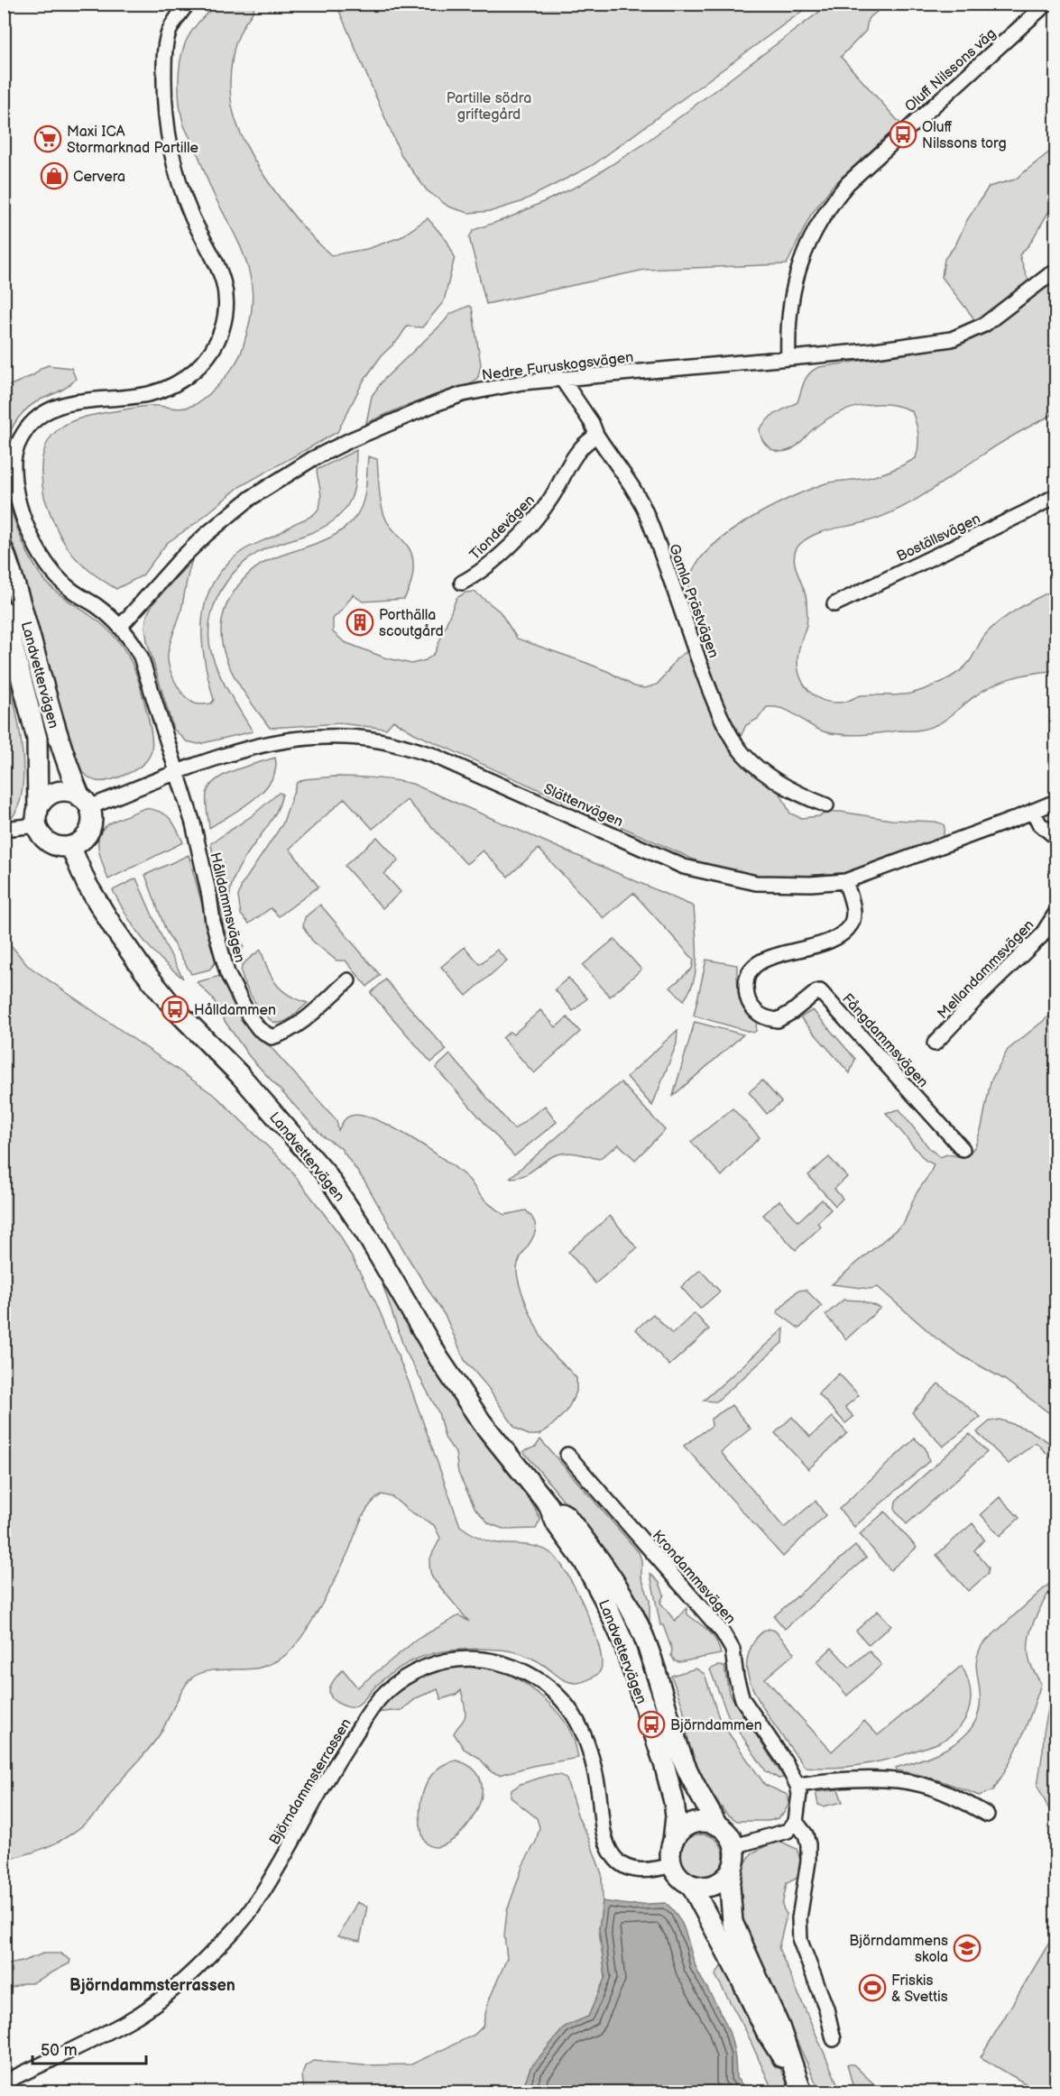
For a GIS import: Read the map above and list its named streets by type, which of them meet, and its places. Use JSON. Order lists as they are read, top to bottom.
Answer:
{
  "streets": {
    "street": [
      "Oluff Nilssons väg",
      "Nedre Furuskogsvägen",
      "Tiondevägen",
      "Boställsvägen",
      "Gamla Prästvägen",
      "Landvettervägen",
      "Slättenvägen",
      "Hålldammsvägen",
      "Mellandammsvägen",
      "Fångdammsvägen",
      "Krondammsvägen",
      "Björndammsterrassen"
    ]
  },
  "crossings": [
    ["Oluff Nilssons väg", "Nedre Furuskogsvägen"],
    ["Nedre Furuskogsvägen", "Gamla Prästvägen"],
    ["Tiondevägen", "Gamla Prästvägen"],
    ["Landvettervägen", "Slättenvägen"],
    ["Landvettervägen", "Björndammsterrassen"],
    ["Slättenvägen", "Hålldammsvägen"],
    ["Slättenvägen", "Fångdammsvägen"]
  ],
  "districts": ["Björndammsterrassen"],
  "parks": ["Partille södra griftegård"],
  "places": {
    "bus stop": ["Oluff Nilssons torg", "Hålldammen", "Björndammen"],
    "supermarket": ["Maxi ICA Stormarknad Partille"],
    "shop": ["Cervera"],
    "building": ["Porthälla scoutgård"],
    "school or university": ["Björndammens skola"],
    "sports": ["Friskis & Svettis"]
  },
  "scale_bar": "50 m"
}
